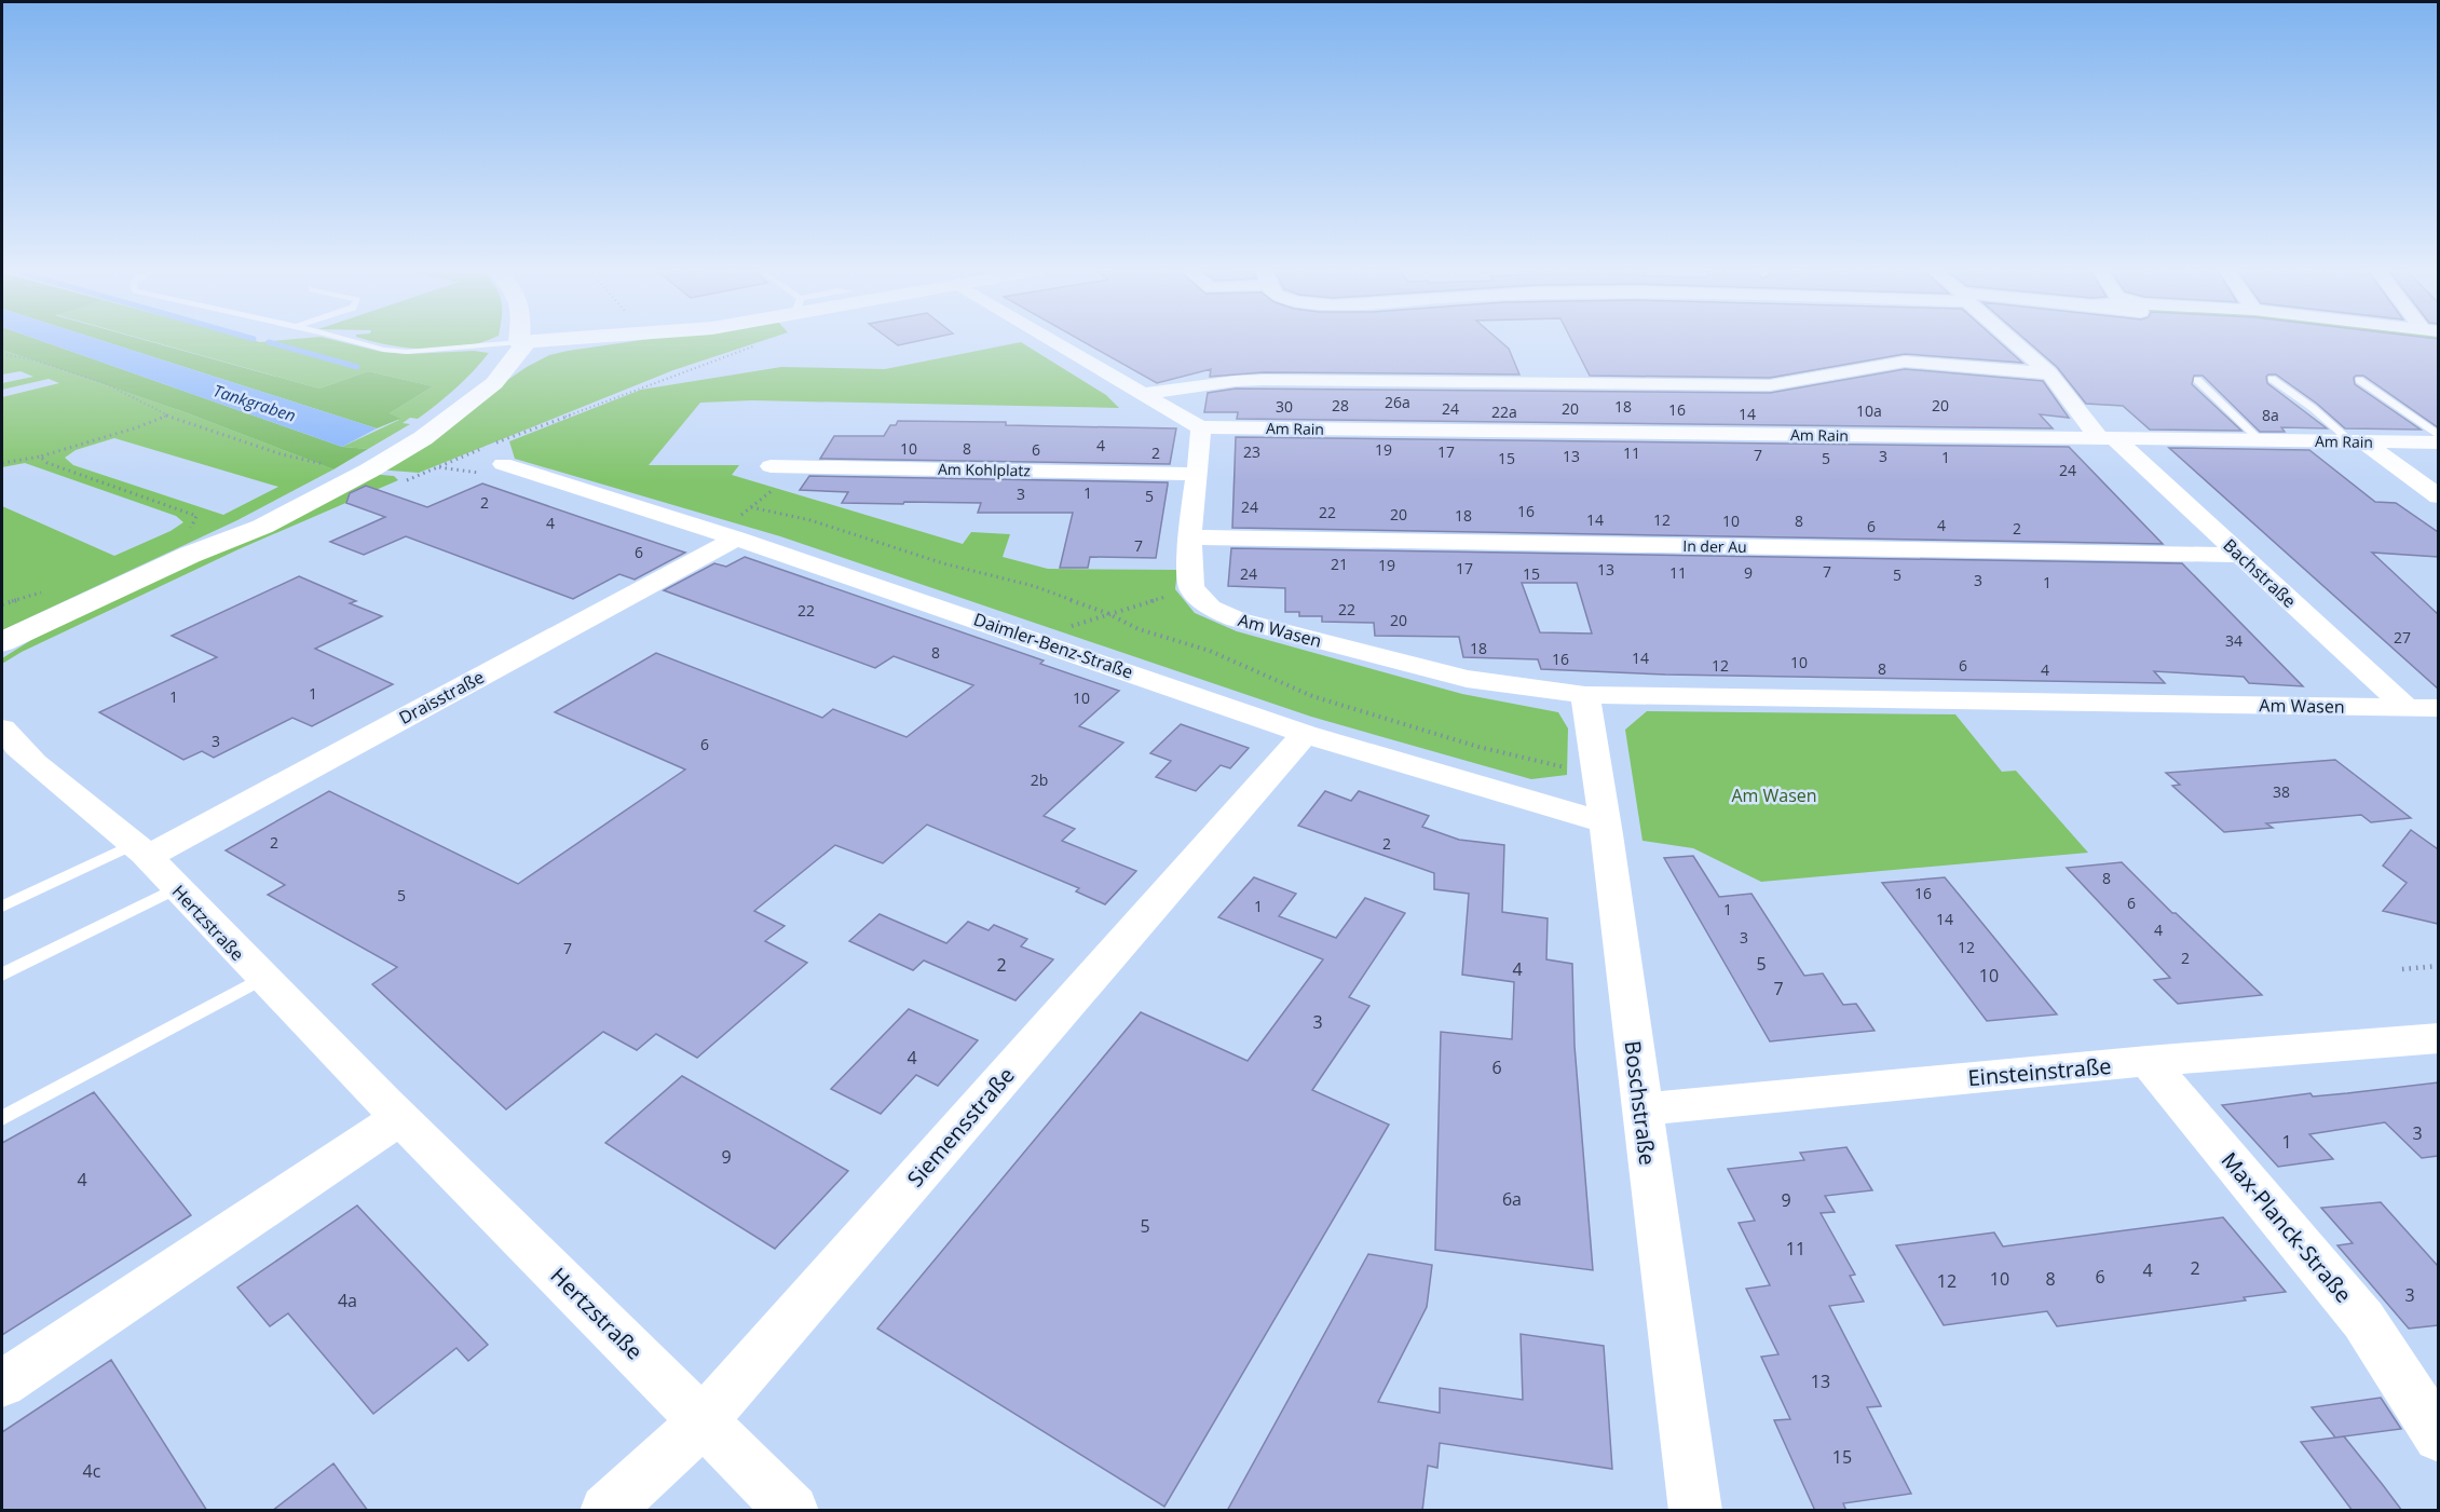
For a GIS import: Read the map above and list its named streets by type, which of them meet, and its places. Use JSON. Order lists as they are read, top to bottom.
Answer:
{
  "streets": {
    "street": [
      "Am Rain",
      "Am Kohlplatz",
      "In der Au",
      "Bachstraße",
      "Am Wasen",
      "Daimler-Benz-Straße",
      "Draisstraße",
      "Hertzstraße",
      "Einsteinstraße",
      "Boschstraße",
      "Siemensstraße",
      "Max-Planck-Straße"
    ]
  },
  "crossings": [
    ["Am Rain", "Bachstraße"],
    ["In der Au", "Bachstraße"],
    ["Bachstraße", "Am Wasen"],
    ["Am Wasen", "Boschstraße"],
    ["Daimler-Benz-Straße", "Draisstraße"],
    ["Daimler-Benz-Straße", "Boschstraße"],
    ["Daimler-Benz-Straße", "Siemensstraße"],
    ["Draisstraße", "Hertzstraße"],
    ["Hertzstraße", "Siemensstraße"],
    ["Einsteinstraße", "Boschstraße"],
    ["Einsteinstraße", "Max-Planck-Straße"]
  ],
  "water": ["Tankgraben"],
  "parks": ["Am Wasen"],
  "house_numbers": [
    "26a",
    "28",
    "20",
    "30",
    "18",
    "24",
    "20",
    "16",
    "10a",
    "22a",
    "14",
    "8a",
    "4",
    "10",
    "8",
    "6",
    "19",
    "23",
    "17",
    "2",
    "11",
    "7",
    "13",
    "3",
    "1",
    "15",
    "5",
    "24",
    "1",
    "3",
    "5",
    "2",
    "24",
    "16",
    "22",
    "20",
    "18",
    "14",
    "12",
    "10",
    "8",
    "4",
    "4",
    "6",
    "2",
    "7",
    "6",
    "21",
    "19",
    "17",
    "13",
    "7",
    "11",
    "9",
    "24",
    "15",
    "5",
    "3",
    "1",
    "22",
    "22",
    "20",
    "27",
    "34",
    "18",
    "8",
    "14",
    "16",
    "10",
    "12",
    "6",
    "8",
    "4",
    "1",
    "1",
    "10",
    "3",
    "6",
    "2b",
    "38",
    "2",
    "2",
    "8",
    "16",
    "5",
    "6",
    "1",
    "1",
    "14",
    "4",
    "3",
    "12",
    "7",
    "2",
    "5",
    "2",
    "4",
    "10",
    "7",
    "3",
    "4",
    "6",
    "3",
    "1",
    "9",
    "4",
    "6a",
    "9",
    "5",
    "11",
    "2",
    "4",
    "6",
    "10",
    "8",
    "12",
    "3",
    "4a",
    "13",
    "15",
    "4c"
  ]
}
